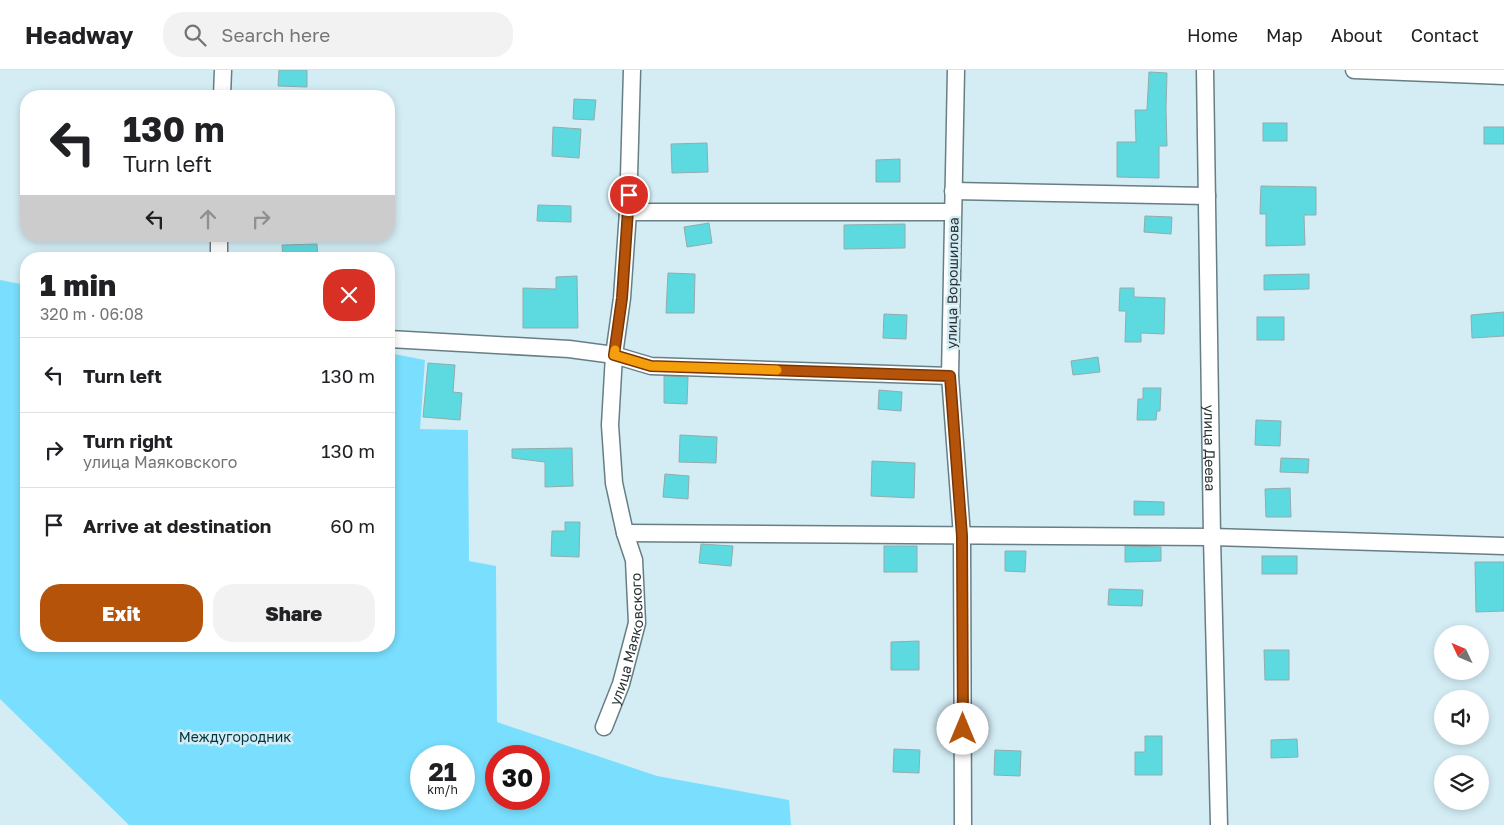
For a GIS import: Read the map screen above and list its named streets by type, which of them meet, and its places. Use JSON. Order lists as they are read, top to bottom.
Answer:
{
  "streets": {
    "street": ["улица Ворошилова", "улица Деева", "улица Маяковского"]
  },
  "parks": ["Междугородник"],
  "north": "top left",
  "page": {
    "header": "Headway",
    "search": "Search here",
    "nav": [
      "Home",
      "Map",
      "About",
      "Contact"
    ],
    "turn": ["130 m", "Turn left"],
    "heading": ["1 min", "320 m · 06:08"],
    "list": [
      {
        "name": "Turn left",
        "value": "130 m"
      },
      {
        "name": "Turn right",
        "note": "улица Маяковского",
        "value": "130 m"
      },
      {
        "name": "Arrive at destination",
        "value": "60 m"
      }
    ],
    "buttons": ["Exit", "Share"],
    "speed": "21 km/h",
    "limit": "30"
  }
}
